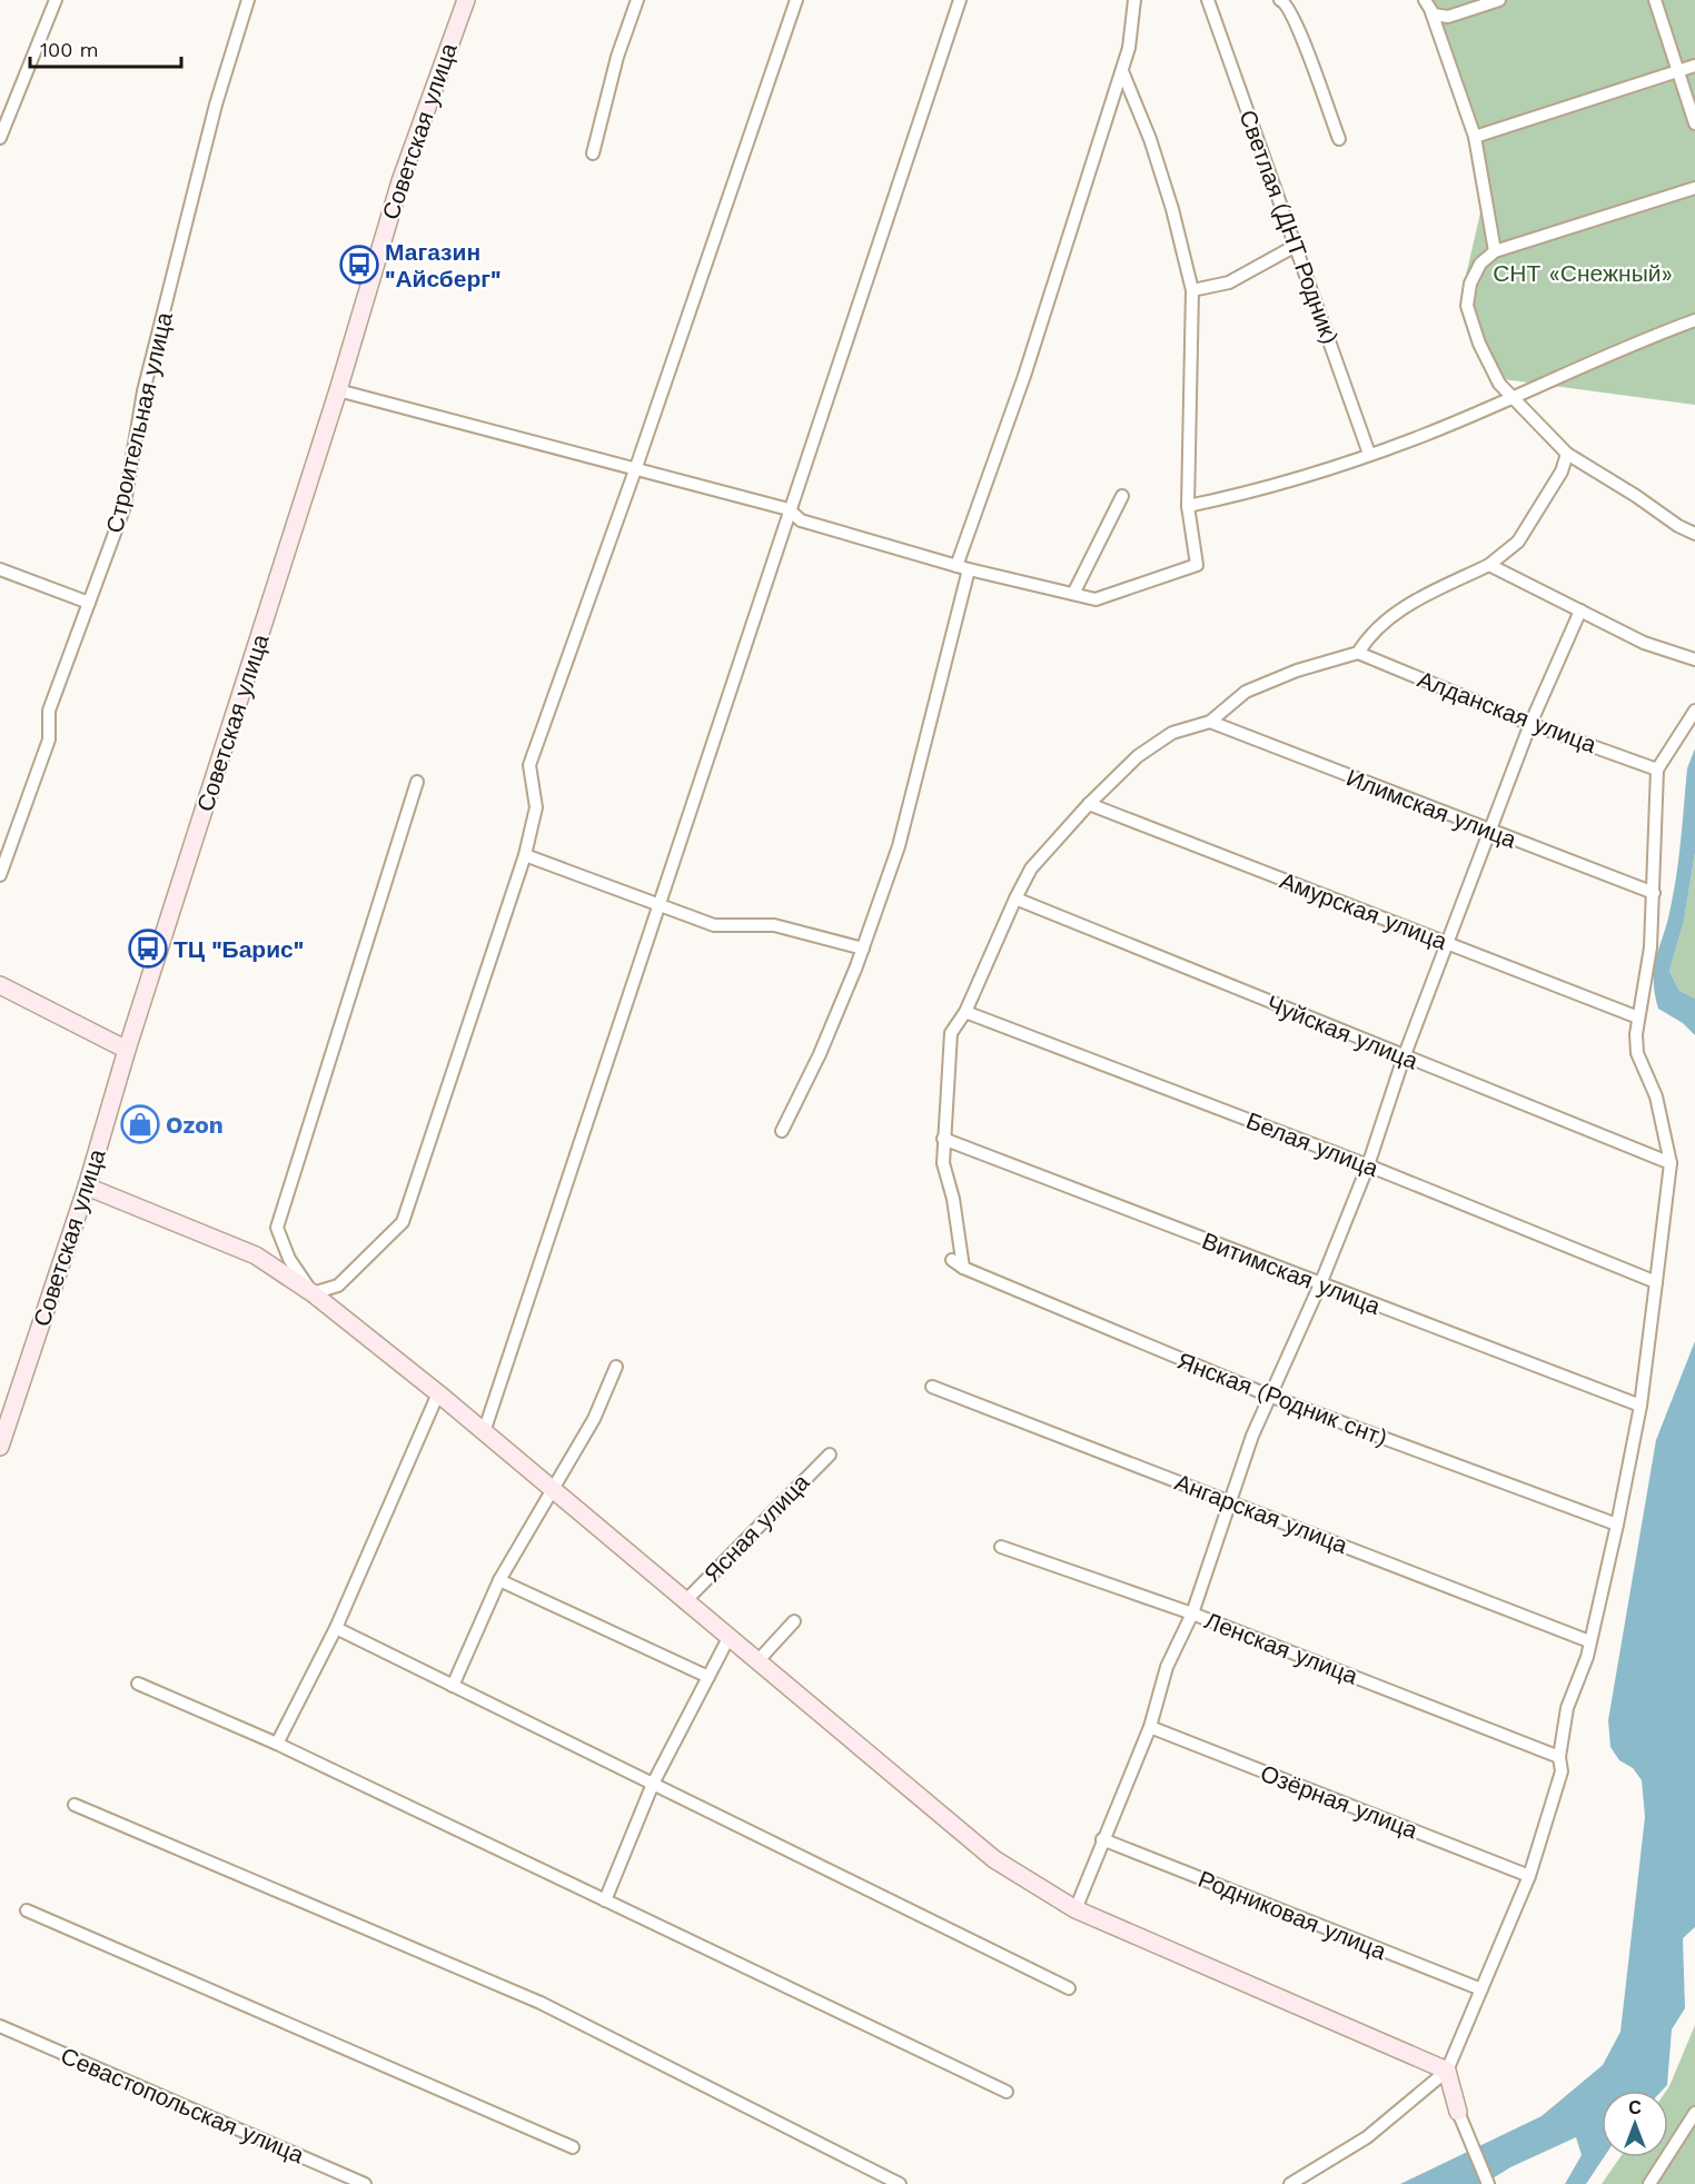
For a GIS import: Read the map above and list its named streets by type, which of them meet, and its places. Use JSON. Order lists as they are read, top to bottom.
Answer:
{
  "streets": {
    "street": [
      "Советская улица",
      "Светлая (ДНТ Родник)",
      "Строительная улица",
      "Алданская улица",
      "Илимская улица",
      "Амурская улица",
      "Чуйская улица",
      "Белая улица",
      "Витимская улица",
      "Янская (Родник снт)",
      "Ангарская улица",
      "Ясная улица",
      "Ленская улица",
      "Озёрная улица",
      "Родниковая улица",
      "Севастопольская улица"
    ]
  },
  "parks": ["СНТ «Снежный»"],
  "places": {
    "bus stop": ["Магазин \"Айсберг\"", "ТЦ \"Барис\""],
    "shop": ["Ozon"]
  },
  "scale_bar": "100 m",
  "north": "top"
}
